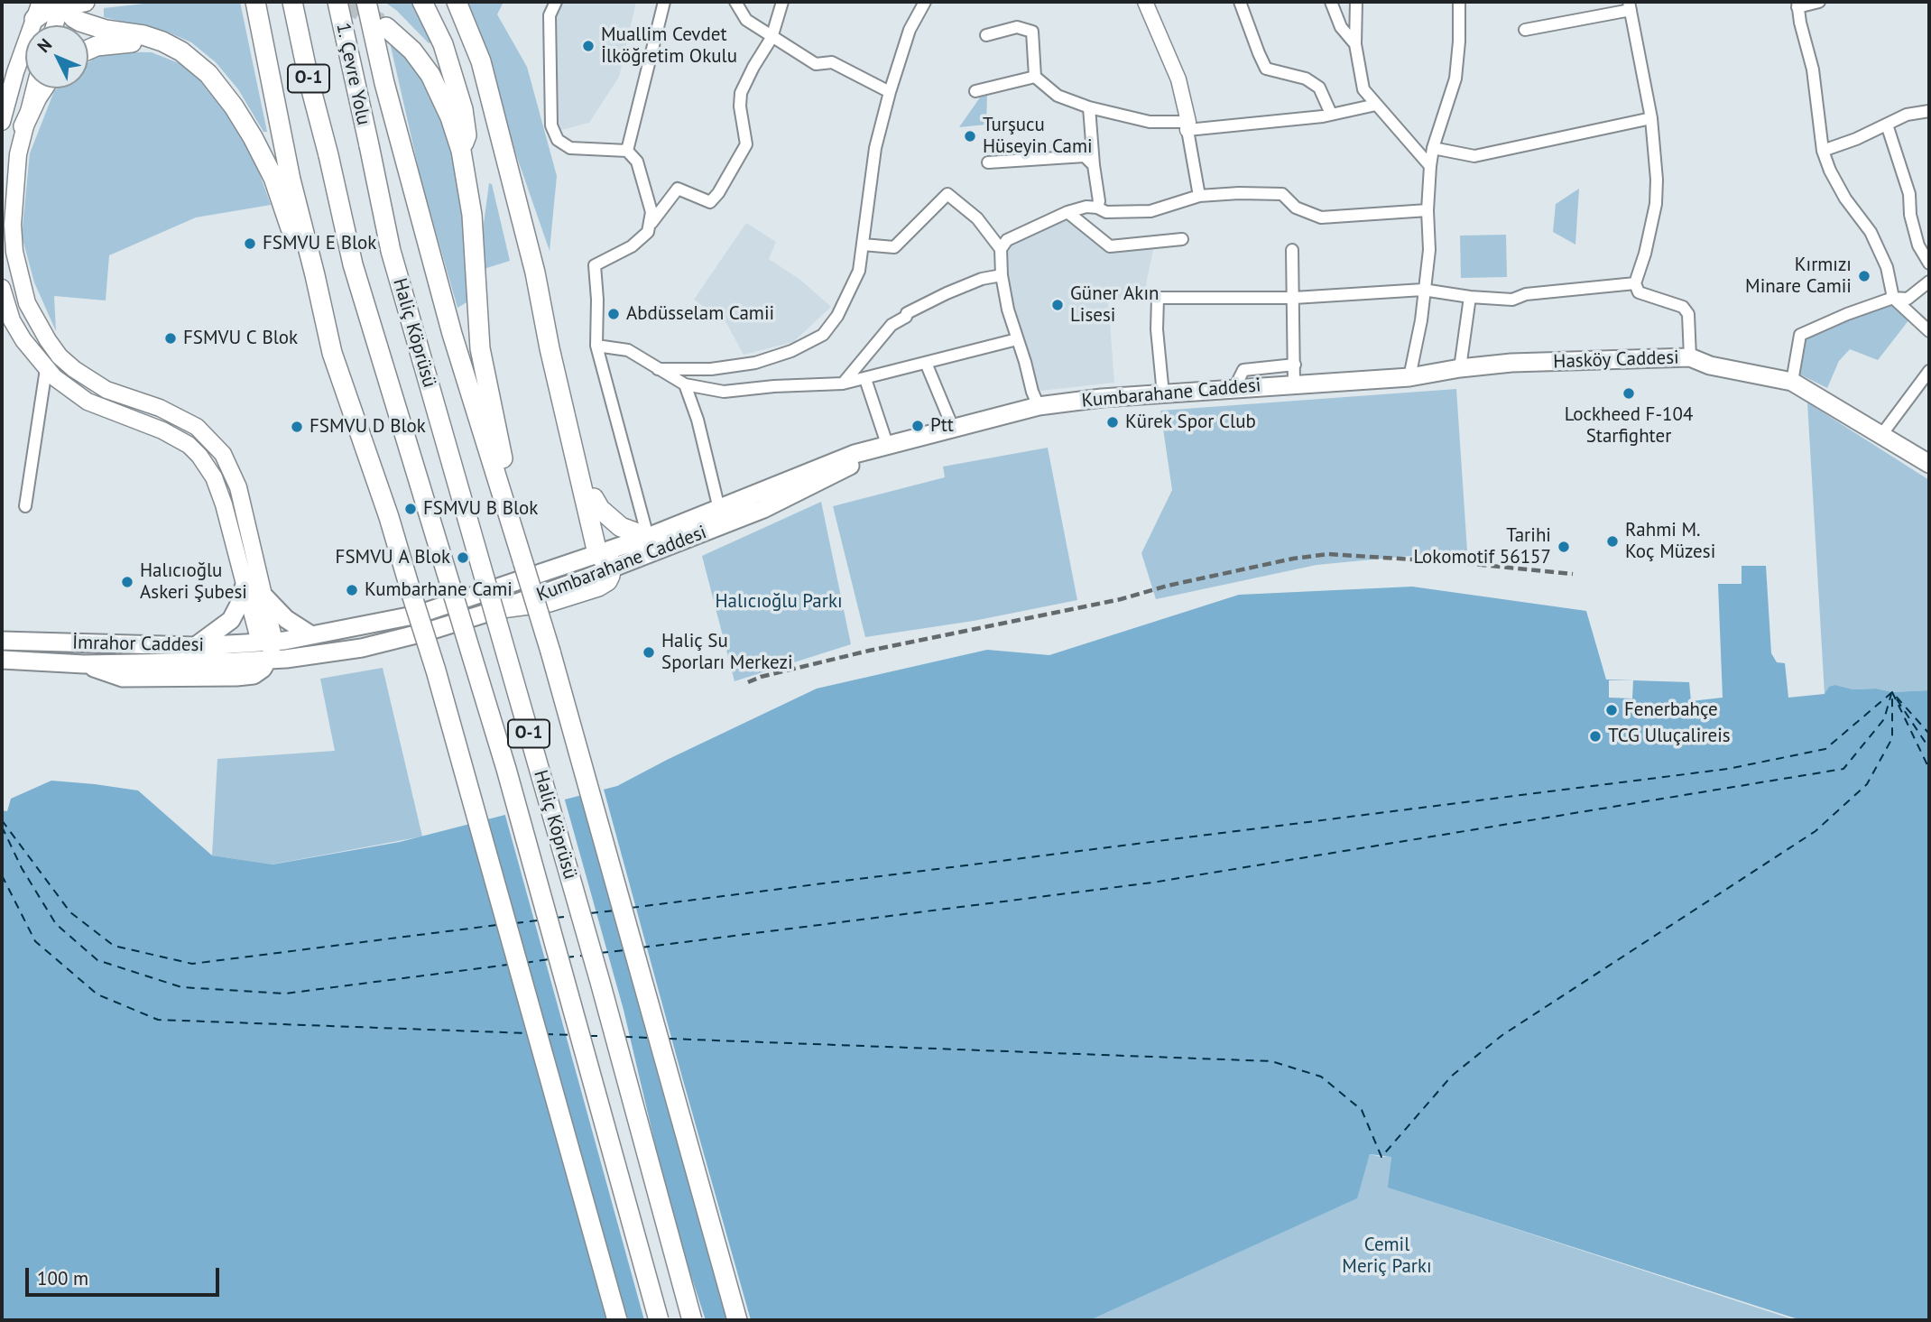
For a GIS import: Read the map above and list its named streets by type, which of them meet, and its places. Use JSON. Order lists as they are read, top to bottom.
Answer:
{
  "streets": {
    "highway": ["1. Çevre Yolu", "O-1", "Haliç Köprüsü"],
    "main road": ["Hasköy Caddesi", "Kumbarahane Caddesi", "İmrahor Caddesi"]
  },
  "crossings": [
    ["1. Çevre Yolu", "Haliç Köprüsü"],
    ["Hasköy Caddesi", "Kumbarahane Caddesi"],
    ["Kumbarahane Caddesi", "İmrahor Caddesi"]
  ],
  "parks": ["Halıcıoğlu Parkı", "Cemil Meriç Parkı"],
  "places": [
    "Muallim Cevdet İlköğretim Okulu",
    "Turşucu Hüseyin Cami",
    "FSMVU E Blok",
    "Kırmızı Minare Camii",
    "Güner Akın Lisesi",
    "Abdüsselam Camii",
    "FSMVU C Blok",
    "Lockheed F-104 Starfighter",
    "Kürek Spor Club",
    "Ptt",
    "FSMVU D Blok",
    "FSMVU B Blok",
    "Rahmi M. Koç Müzesi",
    "Tarihi Lokomotif 56157",
    "FSMVU A Blok",
    "Halıcıoğlu Askeri Şubesi",
    "Kumbarhane Cami",
    "Haliç Su Sporları Merkezi",
    "Fenerbahçe",
    "TCG Uluçalireis"
  ],
  "scale_bar": "100 m",
  "north": "top left"
}
